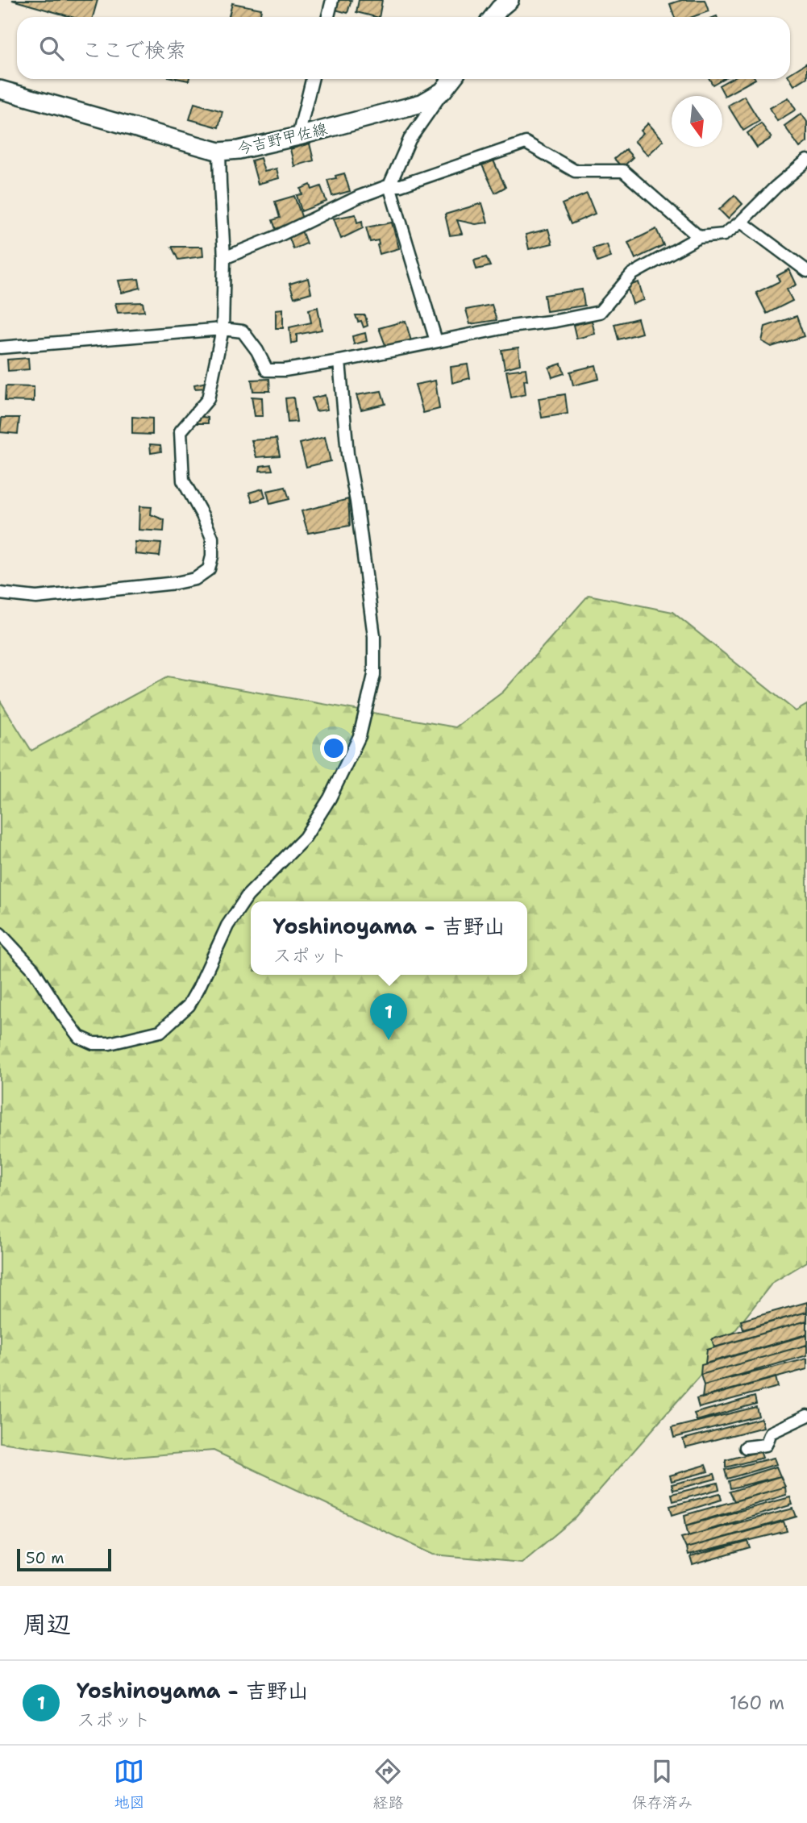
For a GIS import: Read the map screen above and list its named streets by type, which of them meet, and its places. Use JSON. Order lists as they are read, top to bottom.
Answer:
{
  "streets": {
    "main road": ["今吉野甲佐線"]
  },
  "scale_bar": "50 m",
  "north": "bottom",
  "page": {
    "search": "ここで検索",
    "popup": ["Yoshinoyama - 吉野山", "スポット"],
    "pins": "1",
    "scale": "50 m",
    "heading": "周辺",
    "list": [
      {
        "mark": "1",
        "name": "Yoshinoyama - 吉野山",
        "note": "スポット",
        "value": "160 m"
      }
    ],
    "nav": ["地図", "経路", "保存済み"]
  }
}
